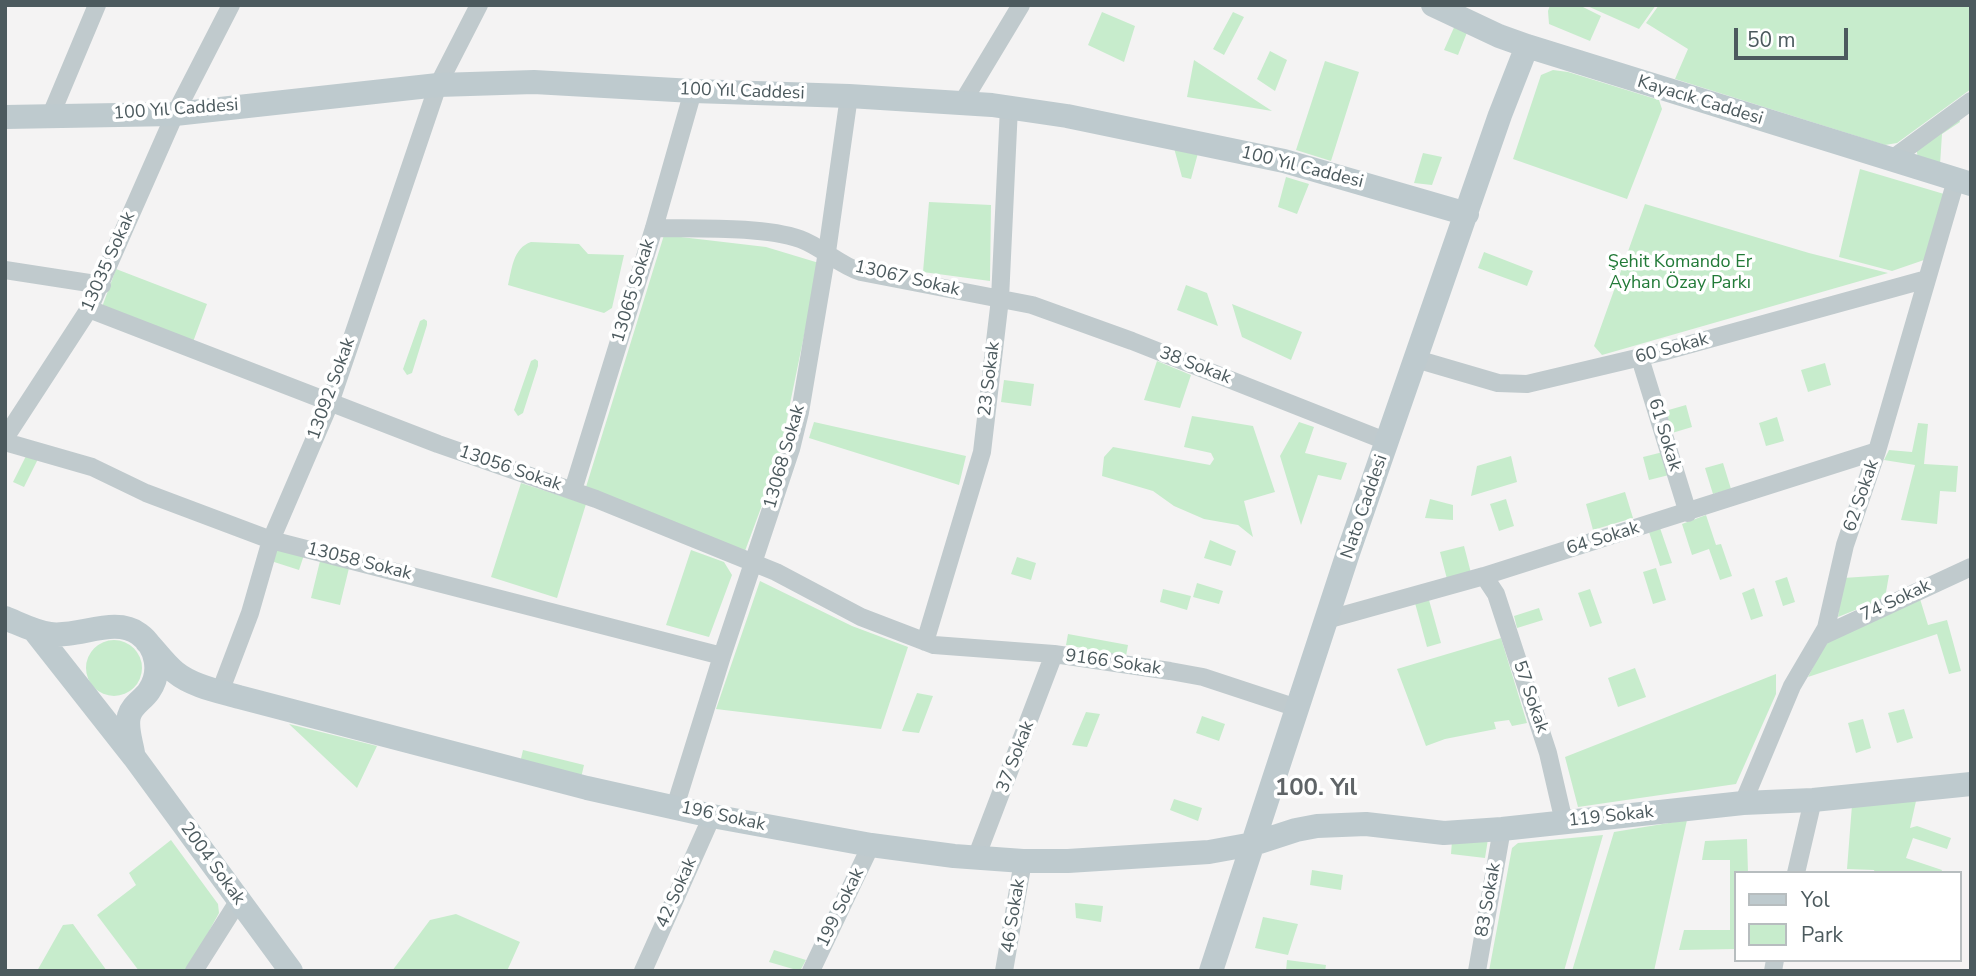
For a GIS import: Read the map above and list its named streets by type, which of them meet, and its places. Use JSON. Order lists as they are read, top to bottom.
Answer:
{
  "streets": {
    "street": [
      "100 Yıl Caddesi",
      "Kayacık Caddesi",
      "13035 Sokak",
      "13067 Sokak",
      "13065 Sokak",
      "60 Sokak",
      "38 Sokak",
      "23 Sokak",
      "13092 Sokak",
      "61 Sokak",
      "13068 Sokak",
      "13056 Sokak",
      "62 Sokak",
      "Nato Caddesi",
      "64 Sokak",
      "13058 Sokak",
      "74 Sokak",
      "9166 Sokak",
      "57 Sokak",
      "37 Sokak",
      "196 Sokak",
      "119 Sokak",
      "2004 Sokak",
      "42 Sokak",
      "83 Sokak",
      "199 Sokak",
      "46 Sokak"
    ]
  },
  "crossings": [
    ["100 Yıl Caddesi", "13035 Sokak"],
    ["100 Yıl Caddesi", "13065 Sokak"],
    ["100 Yıl Caddesi", "23 Sokak"],
    ["100 Yıl Caddesi", "13092 Sokak"],
    ["100 Yıl Caddesi", "13068 Sokak"],
    ["100 Yıl Caddesi", "Nato Caddesi"],
    ["Kayacık Caddesi", "62 Sokak"],
    ["Kayacık Caddesi", "Nato Caddesi"],
    ["13035 Sokak", "13056 Sokak"],
    ["13035 Sokak", "13058 Sokak"],
    ["13067 Sokak", "13065 Sokak"],
    ["13067 Sokak", "38 Sokak"],
    ["13067 Sokak", "23 Sokak"],
    ["13067 Sokak", "13068 Sokak"],
    ["13065 Sokak", "13056 Sokak"],
    ["60 Sokak", "61 Sokak"],
    ["60 Sokak", "62 Sokak"],
    ["60 Sokak", "Nato Caddesi"],
    ["38 Sokak", "23 Sokak"],
    ["38 Sokak", "Nato Caddesi"],
    ["23 Sokak", "13056 Sokak"],
    ["23 Sokak", "9166 Sokak"],
    ["13092 Sokak", "13056 Sokak"],
    ["13092 Sokak", "13058 Sokak"],
    ["13092 Sokak", "196 Sokak"],
    ["61 Sokak", "64 Sokak"],
    ["13068 Sokak", "13056 Sokak"],
    ["13068 Sokak", "13058 Sokak"],
    ["13068 Sokak", "196 Sokak"],
    ["13056 Sokak", "9166 Sokak"],
    ["62 Sokak", "64 Sokak"],
    ["62 Sokak", "74 Sokak"],
    ["62 Sokak", "119 Sokak"],
    ["Nato Caddesi", "64 Sokak"],
    ["Nato Caddesi", "9166 Sokak"],
    ["Nato Caddesi", "196 Sokak"],
    ["Nato Caddesi", "119 Sokak"],
    ["64 Sokak", "57 Sokak"],
    ["9166 Sokak", "37 Sokak"],
    ["57 Sokak", "119 Sokak"],
    ["37 Sokak", "196 Sokak"],
    ["196 Sokak", "119 Sokak"],
    ["196 Sokak", "2004 Sokak"],
    ["196 Sokak", "42 Sokak"],
    ["196 Sokak", "199 Sokak"],
    ["196 Sokak", "46 Sokak"],
    ["119 Sokak", "83 Sokak"]
  ],
  "districts": ["100. Yıl"],
  "parks": ["Şehit Komando Er Ayhan Özay Parkı"],
  "legend": ["Yol", "Park"],
  "scale_bar": "50 m"
}
